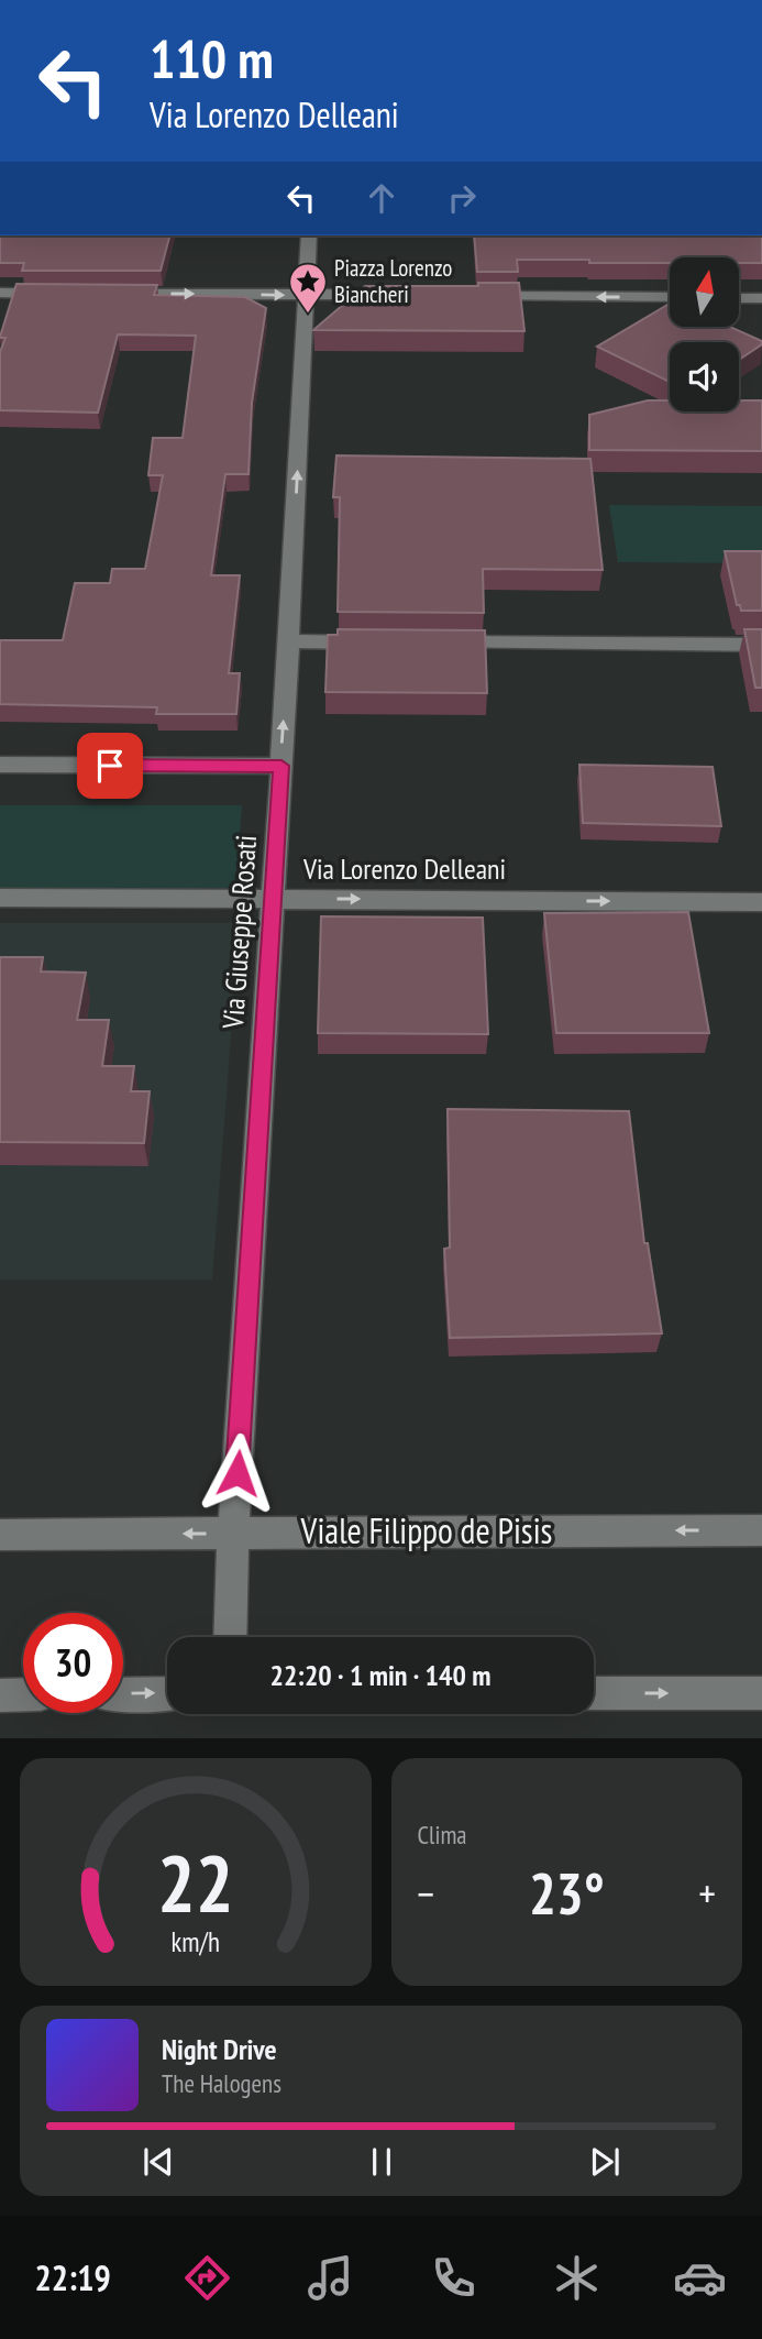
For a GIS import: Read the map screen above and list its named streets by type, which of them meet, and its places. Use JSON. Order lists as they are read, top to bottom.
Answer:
{
  "streets": {
    "street": ["Via Lorenzo Delleani", "Via Giuseppe Rosati", "Viale Filippo de Pisis"]
  },
  "crossings": [
    ["Via Lorenzo Delleani", "Via Giuseppe Rosati"],
    ["Via Giuseppe Rosati", "Viale Filippo de Pisis"]
  ],
  "one_way": ["Via Lorenzo Delleani", "Via Giuseppe Rosati"],
  "places": {
    "place": ["Piazza Lorenzo Biancheri"]
  },
  "north": "top",
  "page": {
    "turn": ["110 m", "Via Lorenzo Delleani"],
    "limit": "30",
    "trip": "22:20 · 1 min · 140 m",
    "tile": "Clima",
    "heat": ["−", "23°", "+"],
    "song": ["Night Drive", "The Halogens"],
    "tabs": "22:19",
    "gauge": ["22", "km/h"]
  }
}
